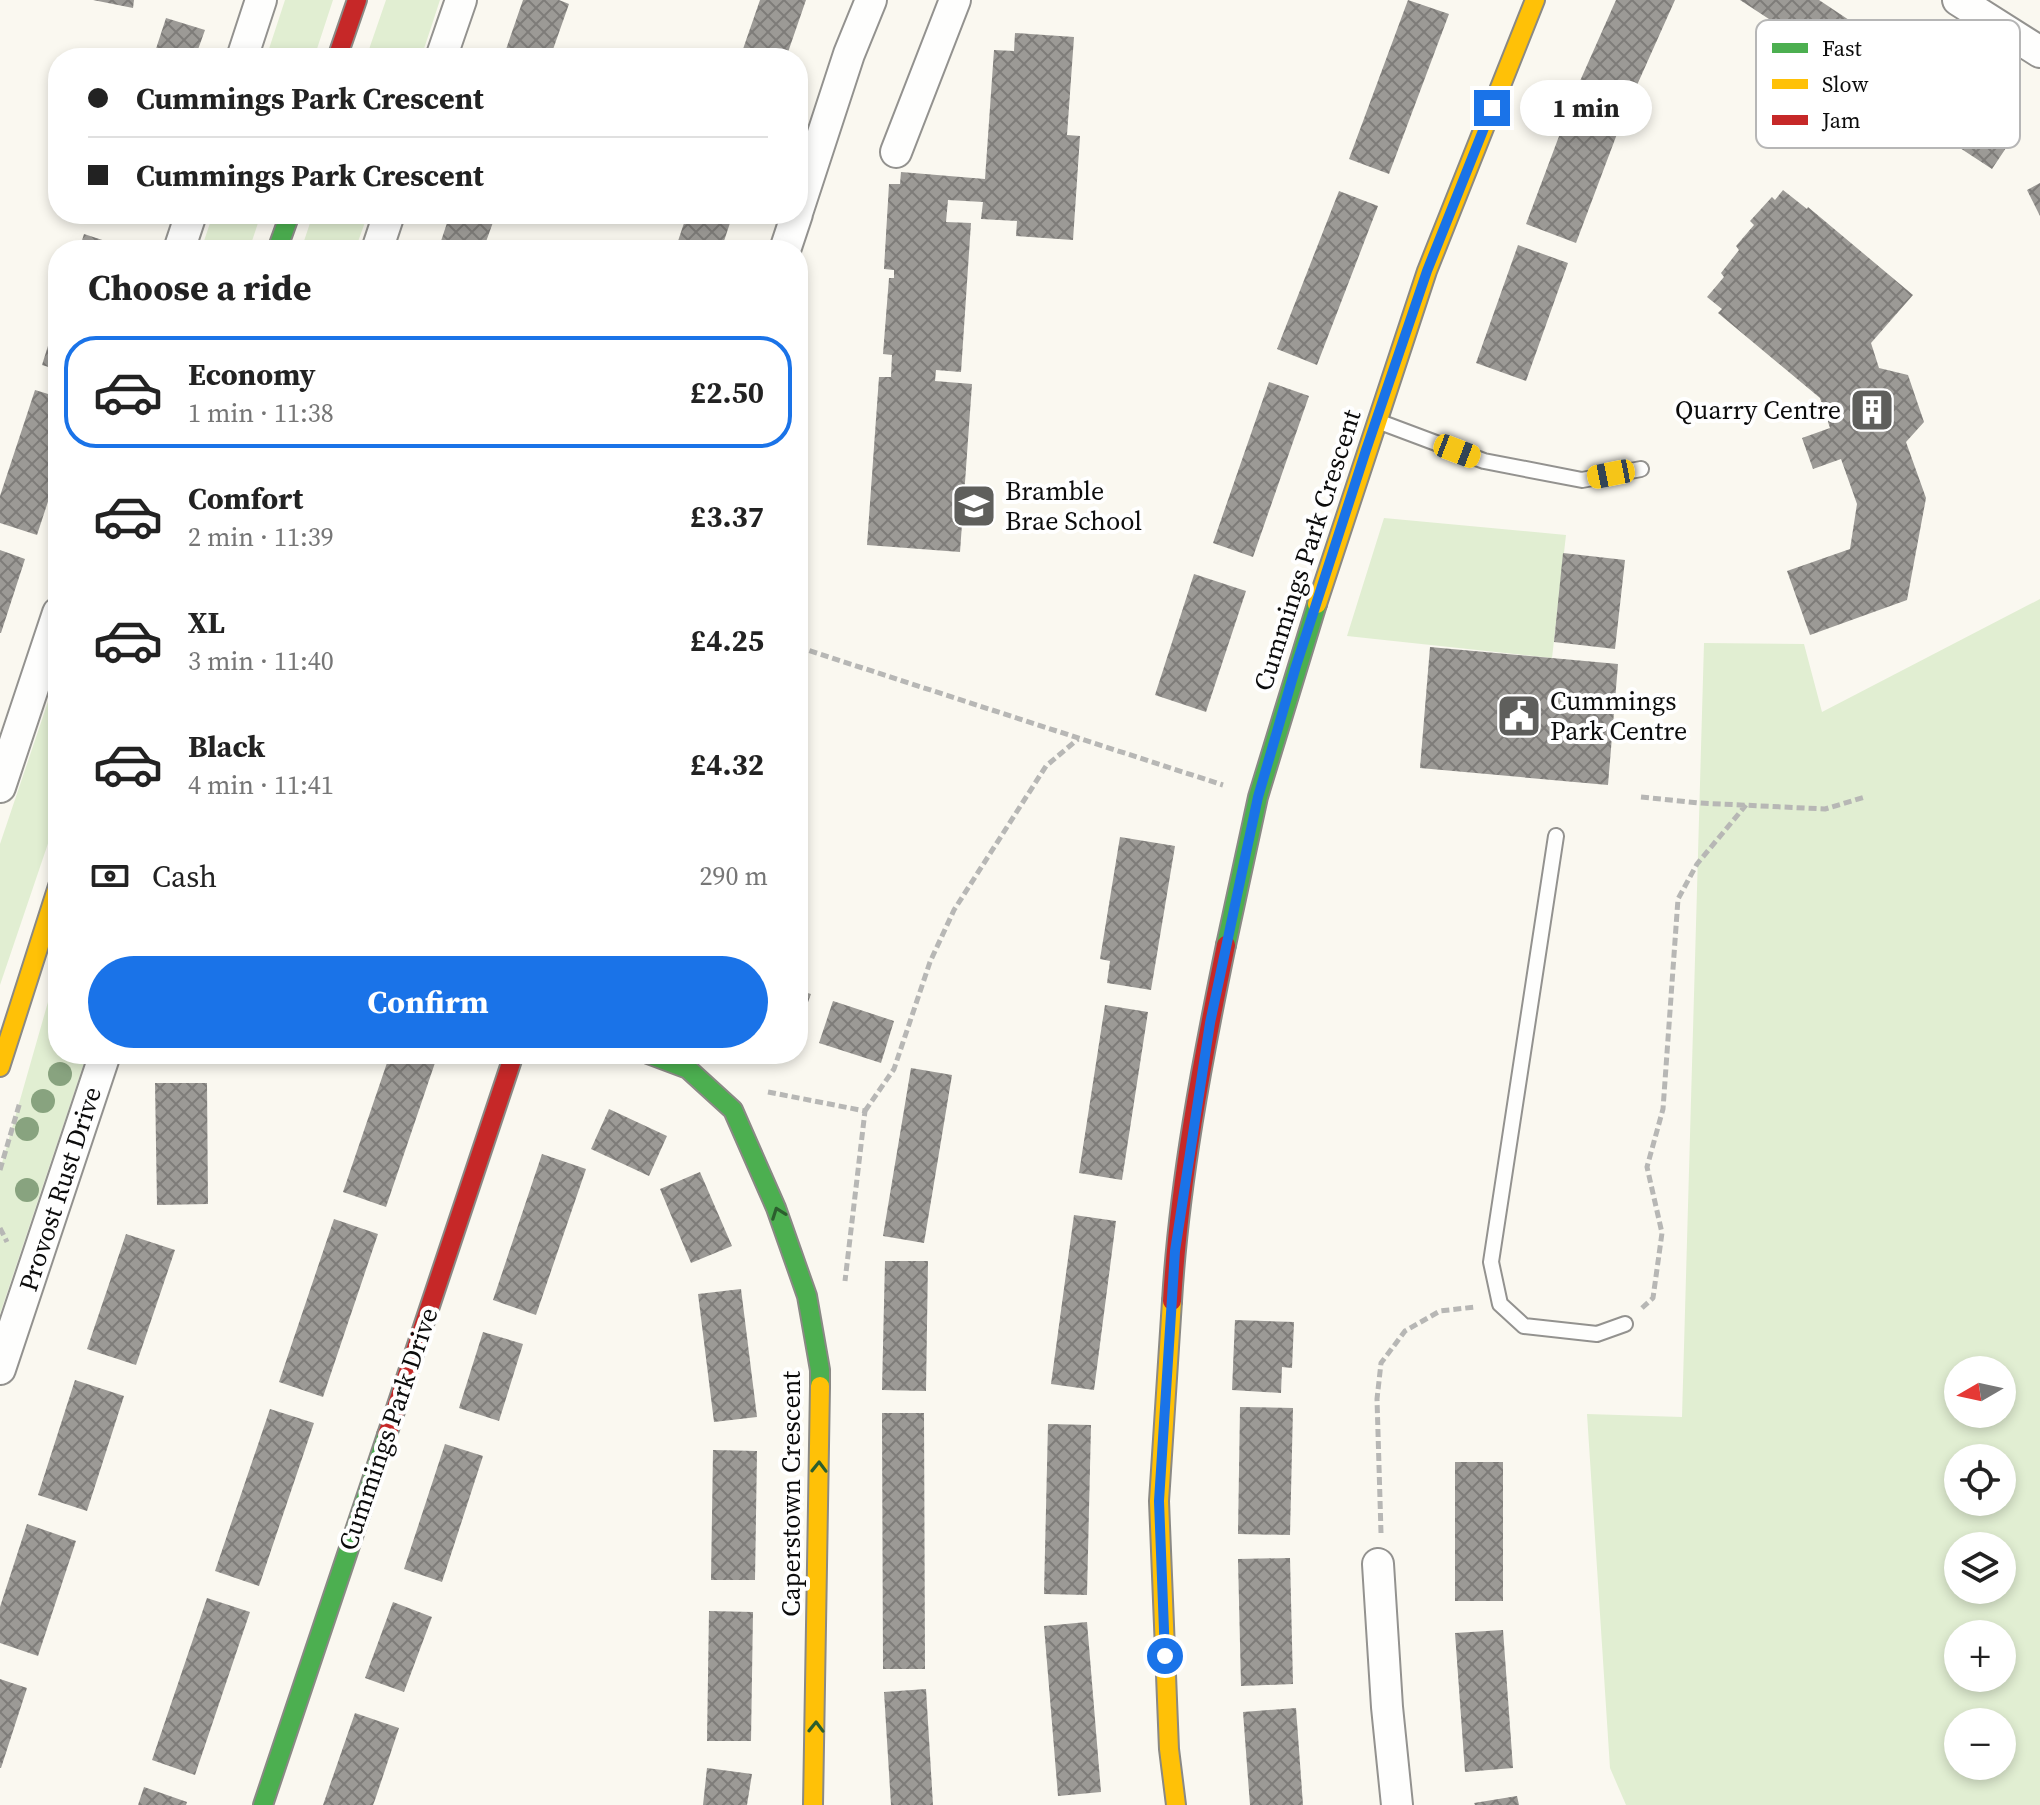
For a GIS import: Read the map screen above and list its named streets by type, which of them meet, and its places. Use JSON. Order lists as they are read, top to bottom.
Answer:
{
  "streets": {
    "street": [
      "Cummings Park Crescent",
      "Provost Rust Drive",
      "Cummings Park Drive",
      "Caperstown Crescent"
    ]
  },
  "one_way": ["Caperstown Crescent"],
  "places": {
    "building": ["Quarry Centre"],
    "school or university": ["Bramble Brae School"],
    "public building": ["Cummings Park Centre"]
  },
  "legend": ["Fast", "Slow", "Jam"],
  "north": "left",
  "page": {
    "banner": ["Cummings Park Crescent", "Cummings Park Crescent"],
    "bubble": "1 min",
    "heading": "Choose a ride",
    "list": [
      {
        "name": "Economy",
        "note": "1 min · 11:38",
        "value": "£2.50"
      },
      {
        "name": "Comfort",
        "note": "2 min · 11:39",
        "value": "£3.37"
      },
      {
        "name": "XL",
        "note": "3 min · 11:40",
        "value": "£4.25"
      },
      {
        "name": "Black",
        "note": "4 min · 11:41",
        "value": "£4.32"
      }
    ],
    "pay": ["Cash", "290 m"],
    "buttons": "Confirm",
    "map_buttons": ["+", "−"]
  }
}
